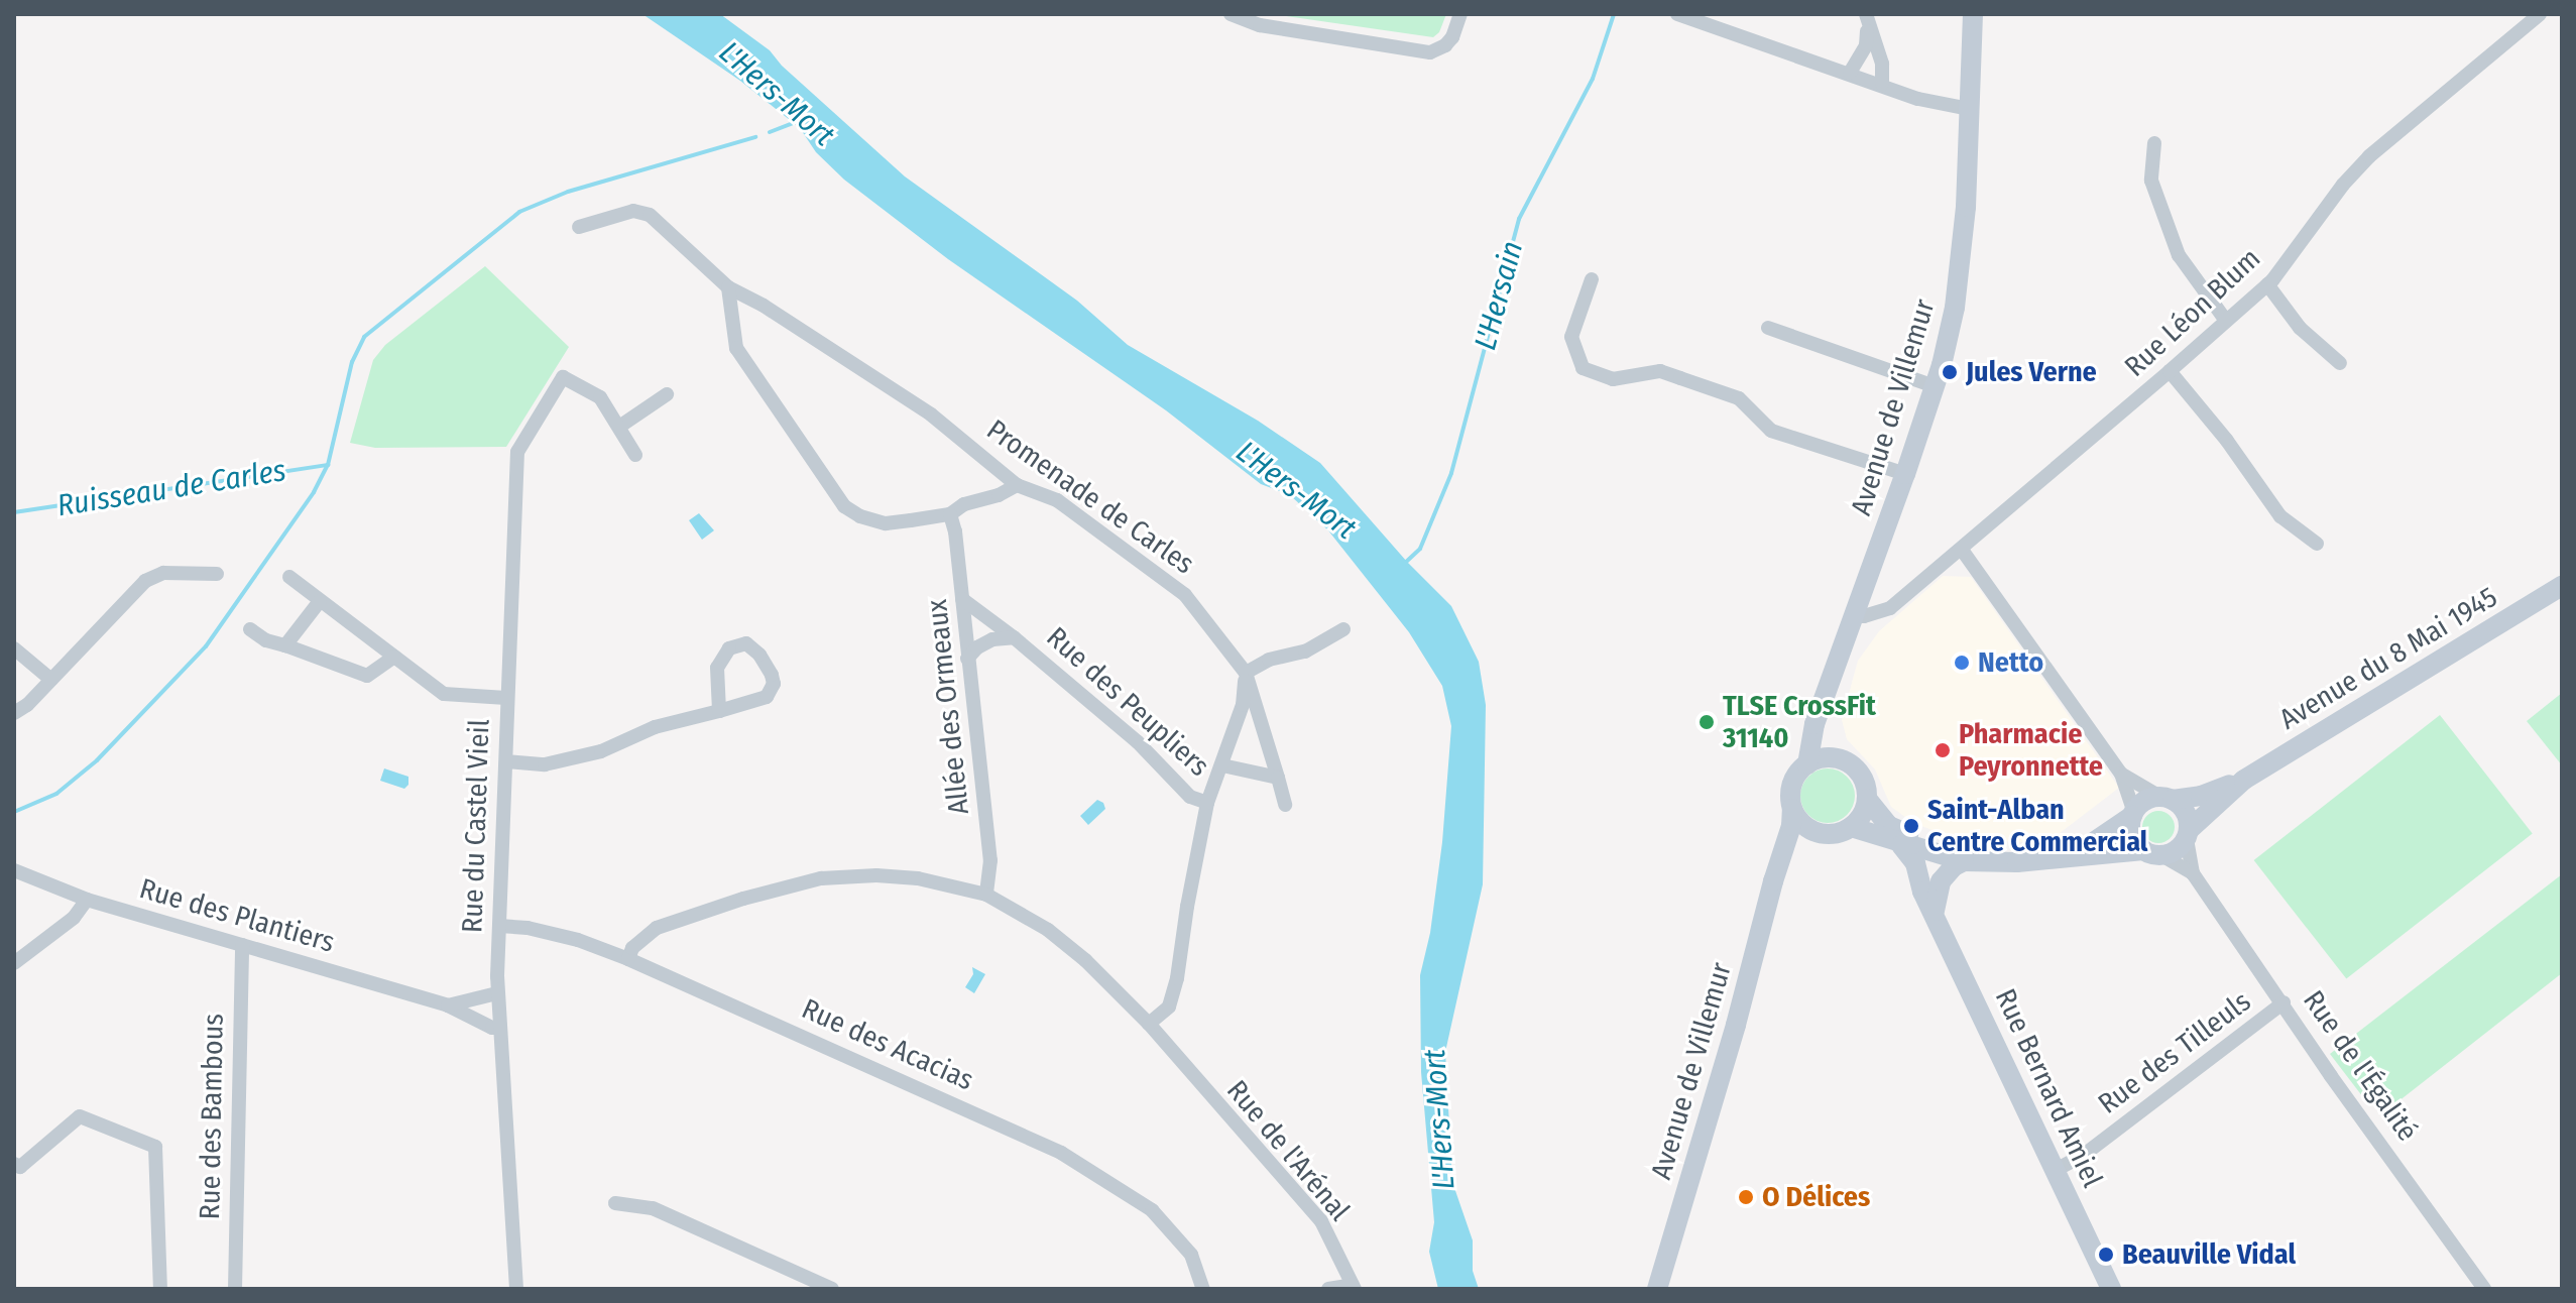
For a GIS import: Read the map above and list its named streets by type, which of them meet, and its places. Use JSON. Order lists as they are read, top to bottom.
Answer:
{
  "streets": {
    "main road": ["Avenue de Villemur", "Avenue du 8 Mai 1945", "Rue Bernard Amiel"],
    "street": [
      "Rue Léon Blum",
      "Promenade de Carles",
      "Rue des Peupliers",
      "Allée des Ormeaux",
      "Rue du Castel Vieil",
      "Rue des Plantiers",
      "Rue des Acacias",
      "Rue des Tilleuls",
      "Rue de l'Égalité",
      "Rue des Bambous",
      "Rue de l'Arénal"
    ]
  },
  "crossings": [
    ["Rue Léon Blum", "Avenue de Villemur"],
    ["Avenue du 8 Mai 1945", "Rue de l'Égalité"],
    ["Rue des Peupliers", "Allée des Ormeaux"],
    ["Rue du Castel Vieil", "Rue des Plantiers"],
    ["Rue du Castel Vieil", "Rue des Acacias"],
    ["Rue des Plantiers", "Rue des Bambous"],
    ["Rue des Tilleuls", "Rue de l'Égalité"],
    ["Rue des Tilleuls", "Rue Bernard Amiel"]
  ],
  "water": ["L'Hers-Mort", "L'Hersain", "Ruisseau de Carles"],
  "places": [
    "Jules Verne",
    "Netto",
    "TLSE CrossFit 31140",
    "Pharmacie Peyronnette",
    "Saint-Alban Centre Commercial",
    "O Délices",
    "Beauville Vidal"
  ]
}
